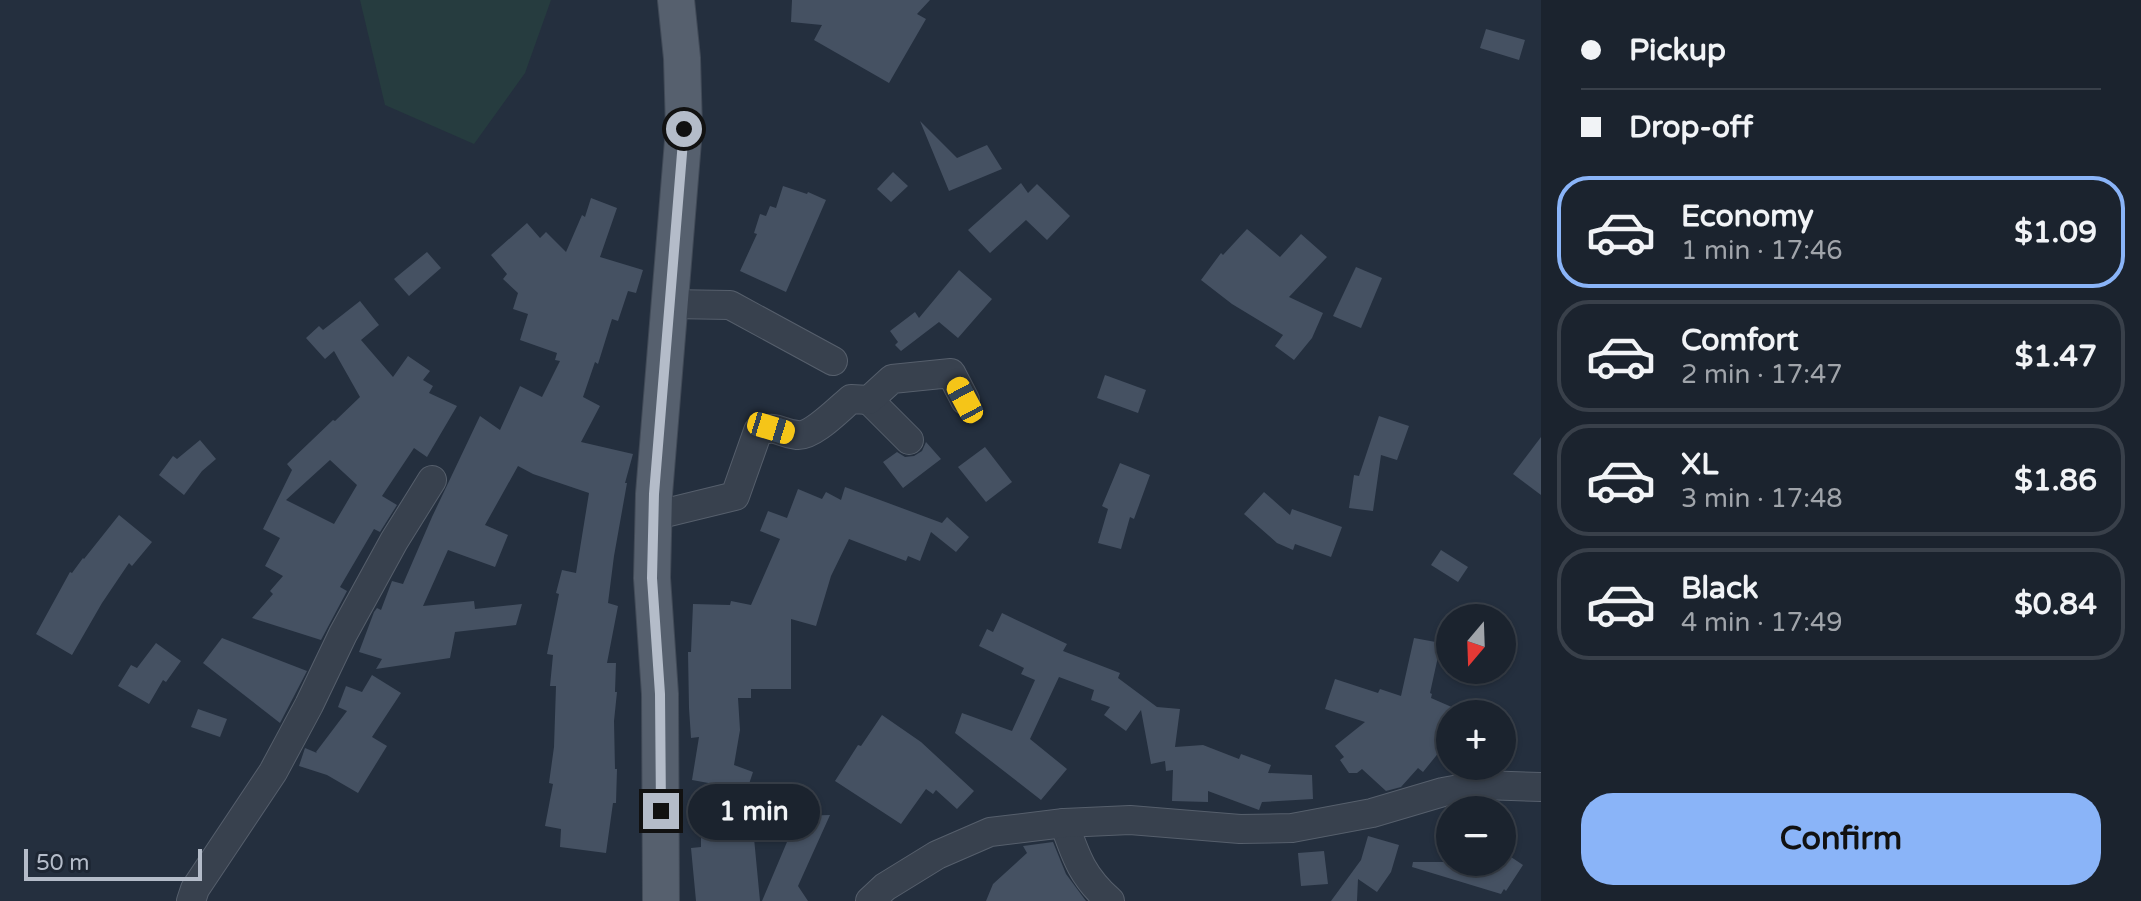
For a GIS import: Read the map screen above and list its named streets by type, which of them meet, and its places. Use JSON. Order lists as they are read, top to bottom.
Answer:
{
  "scale_bar": "50 m",
  "north": "bottom",
  "page": {
    "banner": ["Pickup", "Drop-off"],
    "list": [
      {
        "name": "Economy",
        "note": "1 min · 17:46",
        "value": "$1.09"
      },
      {
        "name": "Comfort",
        "note": "2 min · 17:47",
        "value": "$1.47"
      },
      {
        "name": "XL",
        "note": "3 min · 17:48",
        "value": "$1.86"
      },
      {
        "name": "Black",
        "note": "4 min · 17:49",
        "value": "$0.84"
      }
    ],
    "map_buttons": ["+", "−"],
    "buttons": "Confirm",
    "bubble": "1 min",
    "scale": "50 m"
  }
}
